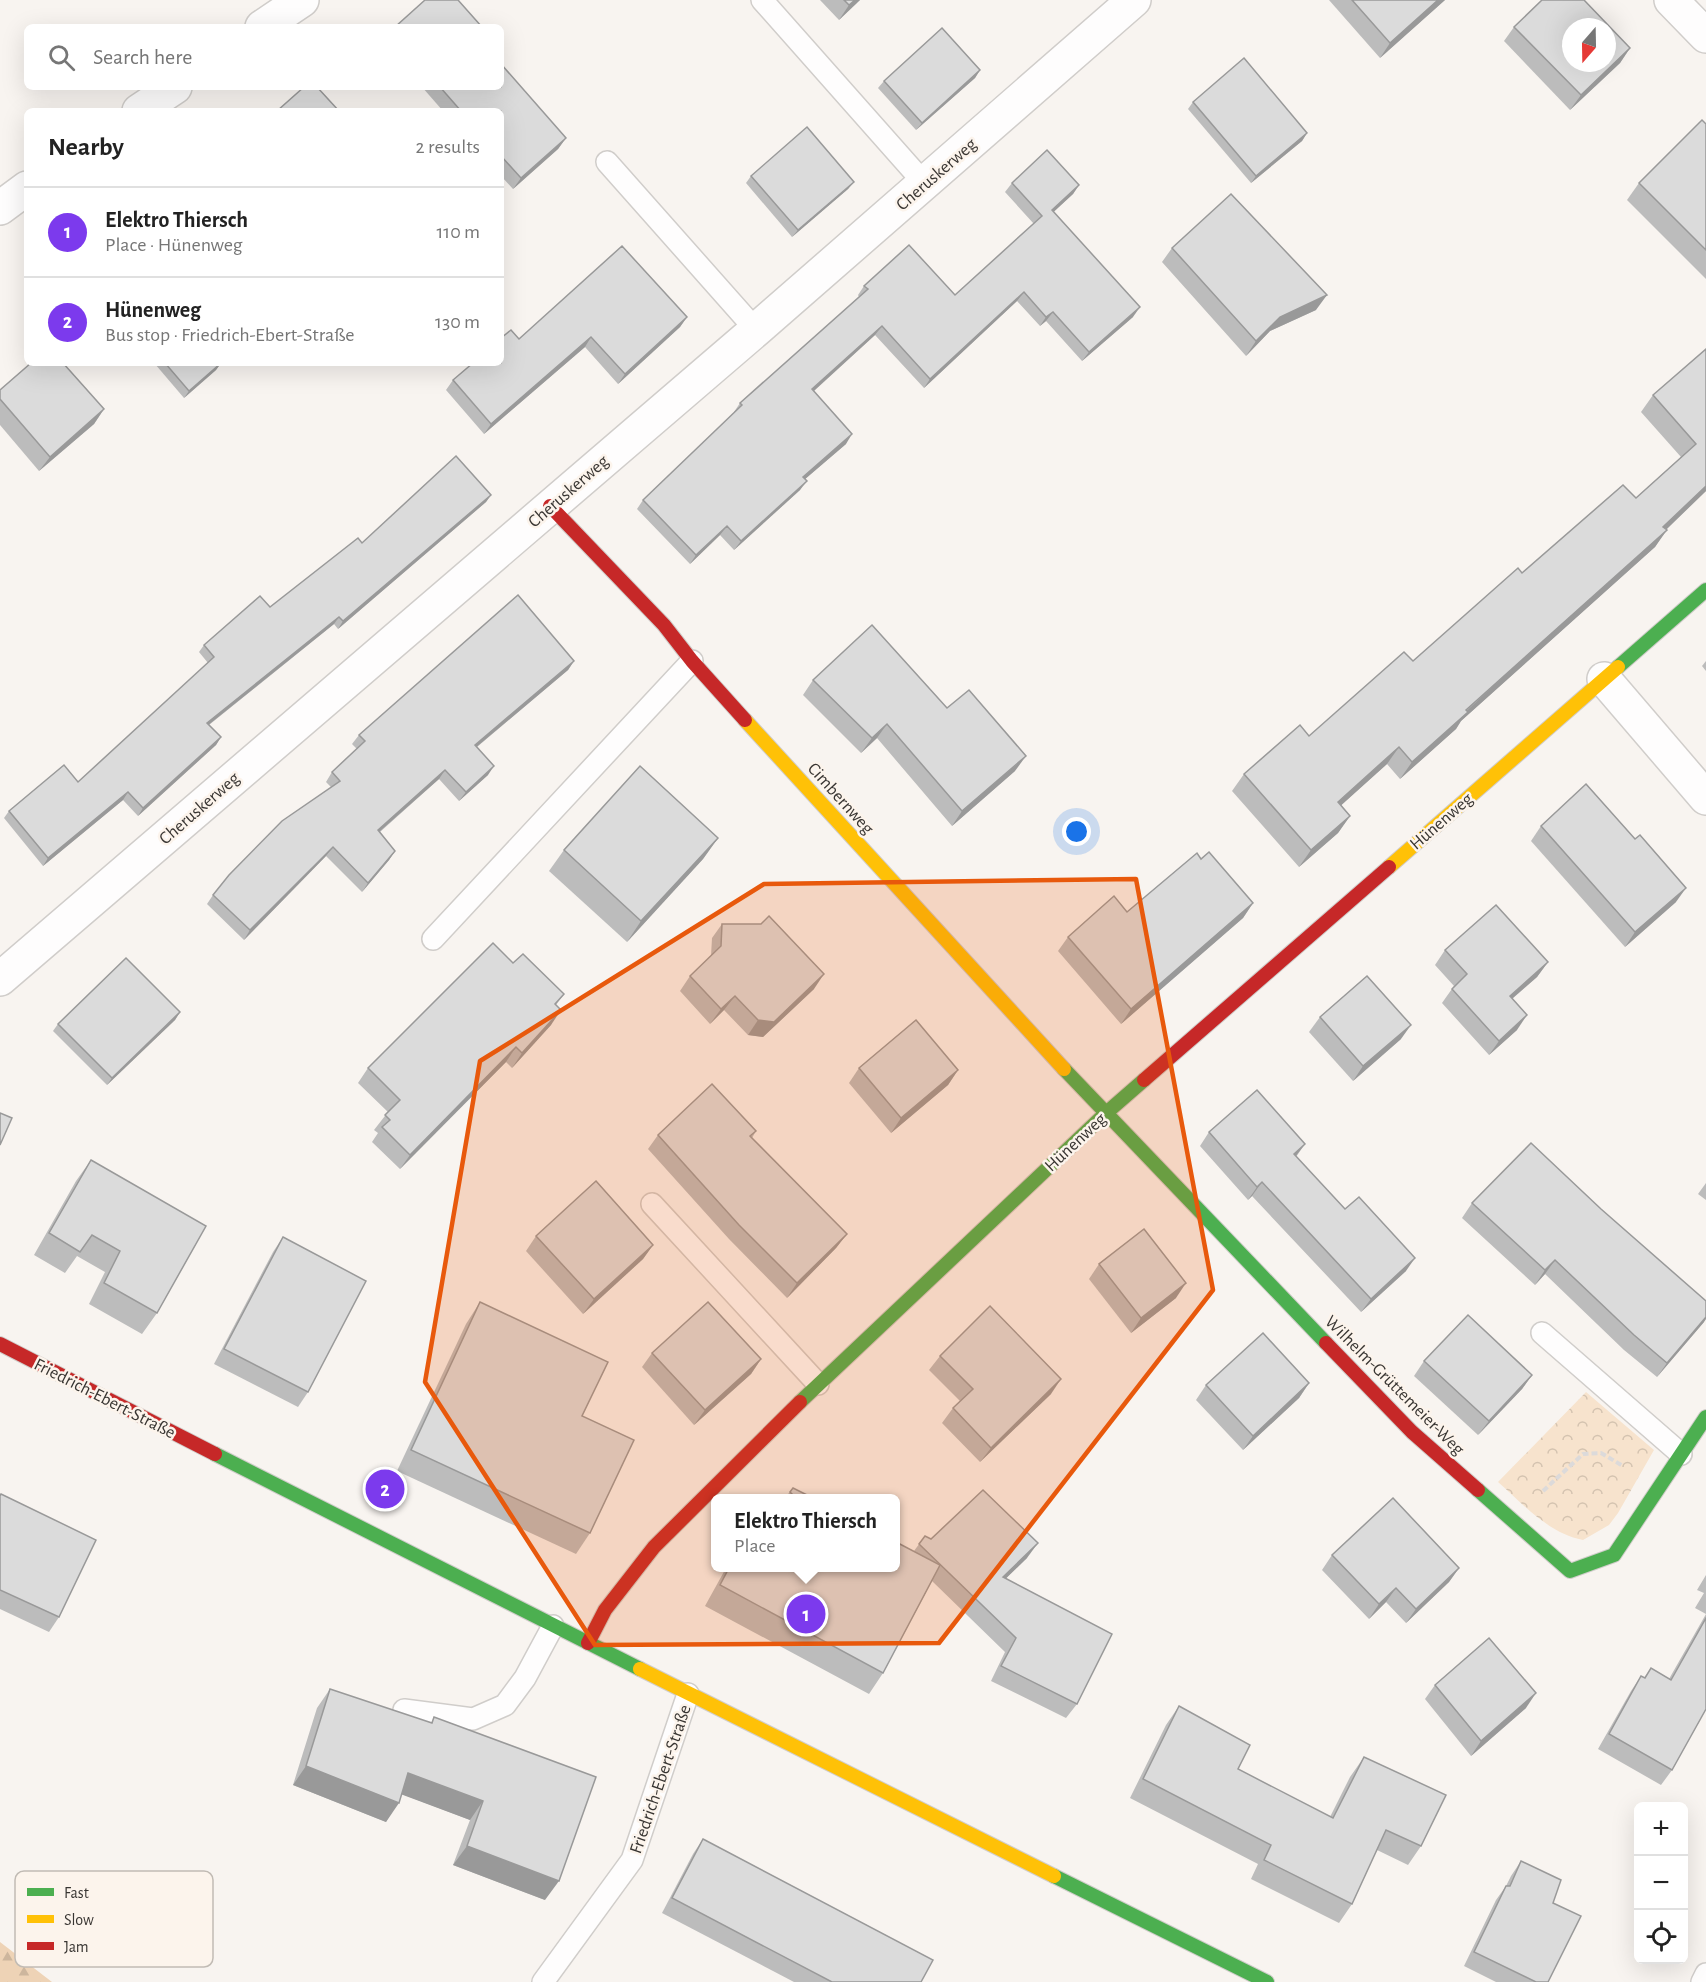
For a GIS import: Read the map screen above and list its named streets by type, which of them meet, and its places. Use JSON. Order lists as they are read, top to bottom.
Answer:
{
  "streets": {
    "street": [
      "Cheruskerweg",
      "Cimbernweg",
      "Hünenweg",
      "Wilhelm-Grüttemeier-Weg",
      "Friedrich-Ebert-Straße"
    ]
  },
  "crossings": [
    ["Cheruskerweg", "Cimbernweg"],
    ["Cimbernweg", "Hünenweg"],
    ["Cimbernweg", "Wilhelm-Grüttemeier-Weg"],
    ["Hünenweg", "Wilhelm-Grüttemeier-Weg"],
    ["Hünenweg", "Friedrich-Ebert-Straße"]
  ],
  "legend": ["Fast", "Slow", "Jam"],
  "north": "bottom",
  "page": {
    "search": "Search here",
    "heading": ["Nearby", "2 results"],
    "list": [
      {
        "mark": "1",
        "name": "Elektro Thiersch",
        "note": "Place · Hünenweg",
        "value": "110 m"
      },
      {
        "mark": "2",
        "name": "Hünenweg",
        "note": "Bus stop · Friedrich-Ebert-Straße",
        "value": "130 m"
      }
    ],
    "pins": ["2", "1"],
    "popup": ["Elektro Thiersch", "Place"],
    "map_buttons": ["+", "−"]
  }
}
